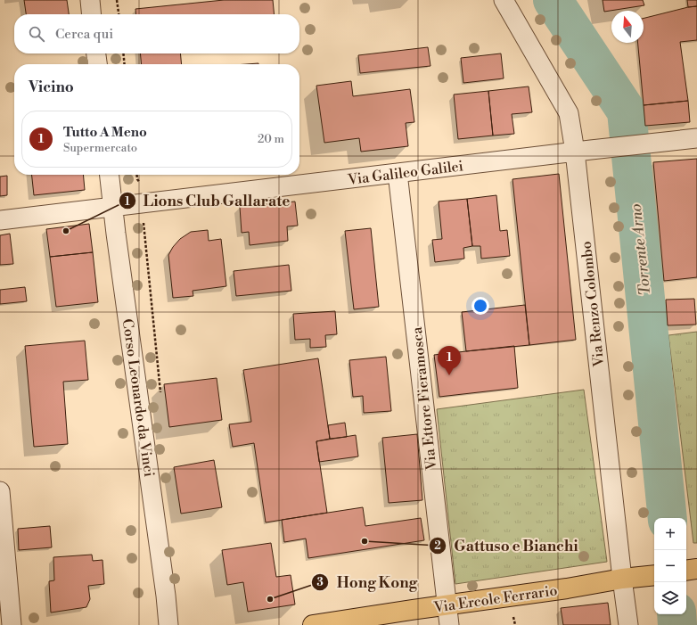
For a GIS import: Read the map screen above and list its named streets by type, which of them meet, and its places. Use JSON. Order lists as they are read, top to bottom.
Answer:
{
  "streets": {
    "main road": ["Via Ercole Ferrario"],
    "street": [
      "Via Galileo Galilei",
      "Via Renzo Colombo",
      "Corso Leonardo da Vinci",
      "Via Ettore Fieramosca"
    ]
  },
  "crossings": [
    ["Via Galileo Galilei", "Via Renzo Colombo"],
    ["Via Galileo Galilei", "Corso Leonardo da Vinci"],
    ["Via Galileo Galilei", "Via Ettore Fieramosca"],
    ["Via Renzo Colombo", "Via Ercole Ferrario"],
    ["Via Ettore Fieramosca", "Via Ercole Ferrario"]
  ],
  "water": ["Torrente Arno"],
  "places": ["Lions Club Gallarate", "Gattuso e Bianchi", "Hong Kong"],
  "north": "top",
  "page": {
    "search": "Cerca qui",
    "heading": "Vicino",
    "list": [
      {
        "mark": "1",
        "name": "Tutto A Meno",
        "note": "Supermercato",
        "value": "20 m"
      }
    ],
    "pins": "1",
    "map_buttons": ["+", "−"]
  }
}
